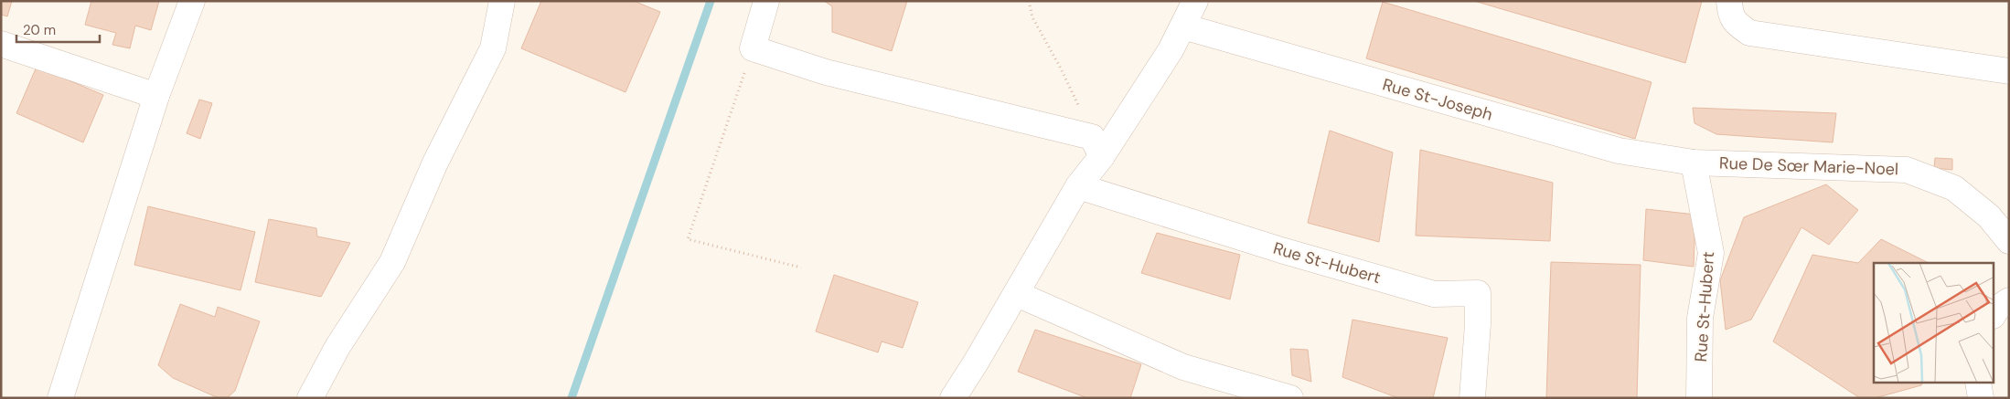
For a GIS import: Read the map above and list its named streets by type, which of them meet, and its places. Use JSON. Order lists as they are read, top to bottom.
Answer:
{
  "streets": {
    "street": ["Rue St-Joseph", "Rue De Sœr Marie-Noel", "Rue St-Hubert"]
  },
  "crossings": [
    ["Rue St-Joseph", "Rue De Sœr Marie-Noel"],
    ["Rue St-Joseph", "Rue St-Hubert"],
    ["Rue De Sœr Marie-Noel", "Rue St-Hubert"]
  ],
  "scale_bar": "20 m"
}
